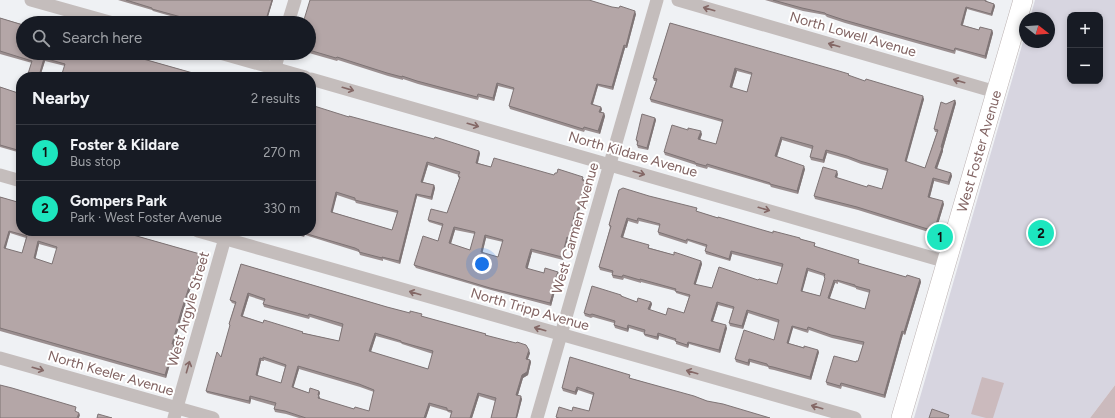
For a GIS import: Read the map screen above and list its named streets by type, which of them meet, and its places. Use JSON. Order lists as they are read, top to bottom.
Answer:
{
  "streets": {
    "main road": ["West Foster Avenue"],
    "street": [
      "North Lowell Avenue",
      "North Kildare Avenue",
      "West Carmen Avenue",
      "West Argyle Street",
      "North Tripp Avenue",
      "North Keeler Avenue"
    ]
  },
  "crossings": [
    ["North Lowell Avenue", "West Foster Avenue"],
    ["West Foster Avenue", "North Kildare Avenue"],
    ["North Kildare Avenue", "West Carmen Avenue"],
    ["West Carmen Avenue", "North Tripp Avenue"],
    ["West Argyle Street", "North Keeler Avenue"]
  ],
  "one_way": [
    "North Lowell Avenue",
    "North Kildare Avenue",
    "West Argyle Street",
    "North Tripp Avenue",
    "North Keeler Avenue"
  ],
  "north": "right",
  "page": {
    "map_buttons": ["+", "−"],
    "search": "Search here",
    "heading": ["Nearby", "2 results"],
    "list": [
      {
        "mark": "1",
        "name": "Foster & Kildare",
        "note": "Bus stop",
        "value": "270 m"
      },
      {
        "mark": "2",
        "name": "Gompers Park",
        "note": "Park · West Foster Avenue",
        "value": "330 m"
      }
    ],
    "pins": ["2", "1"]
  }
}
